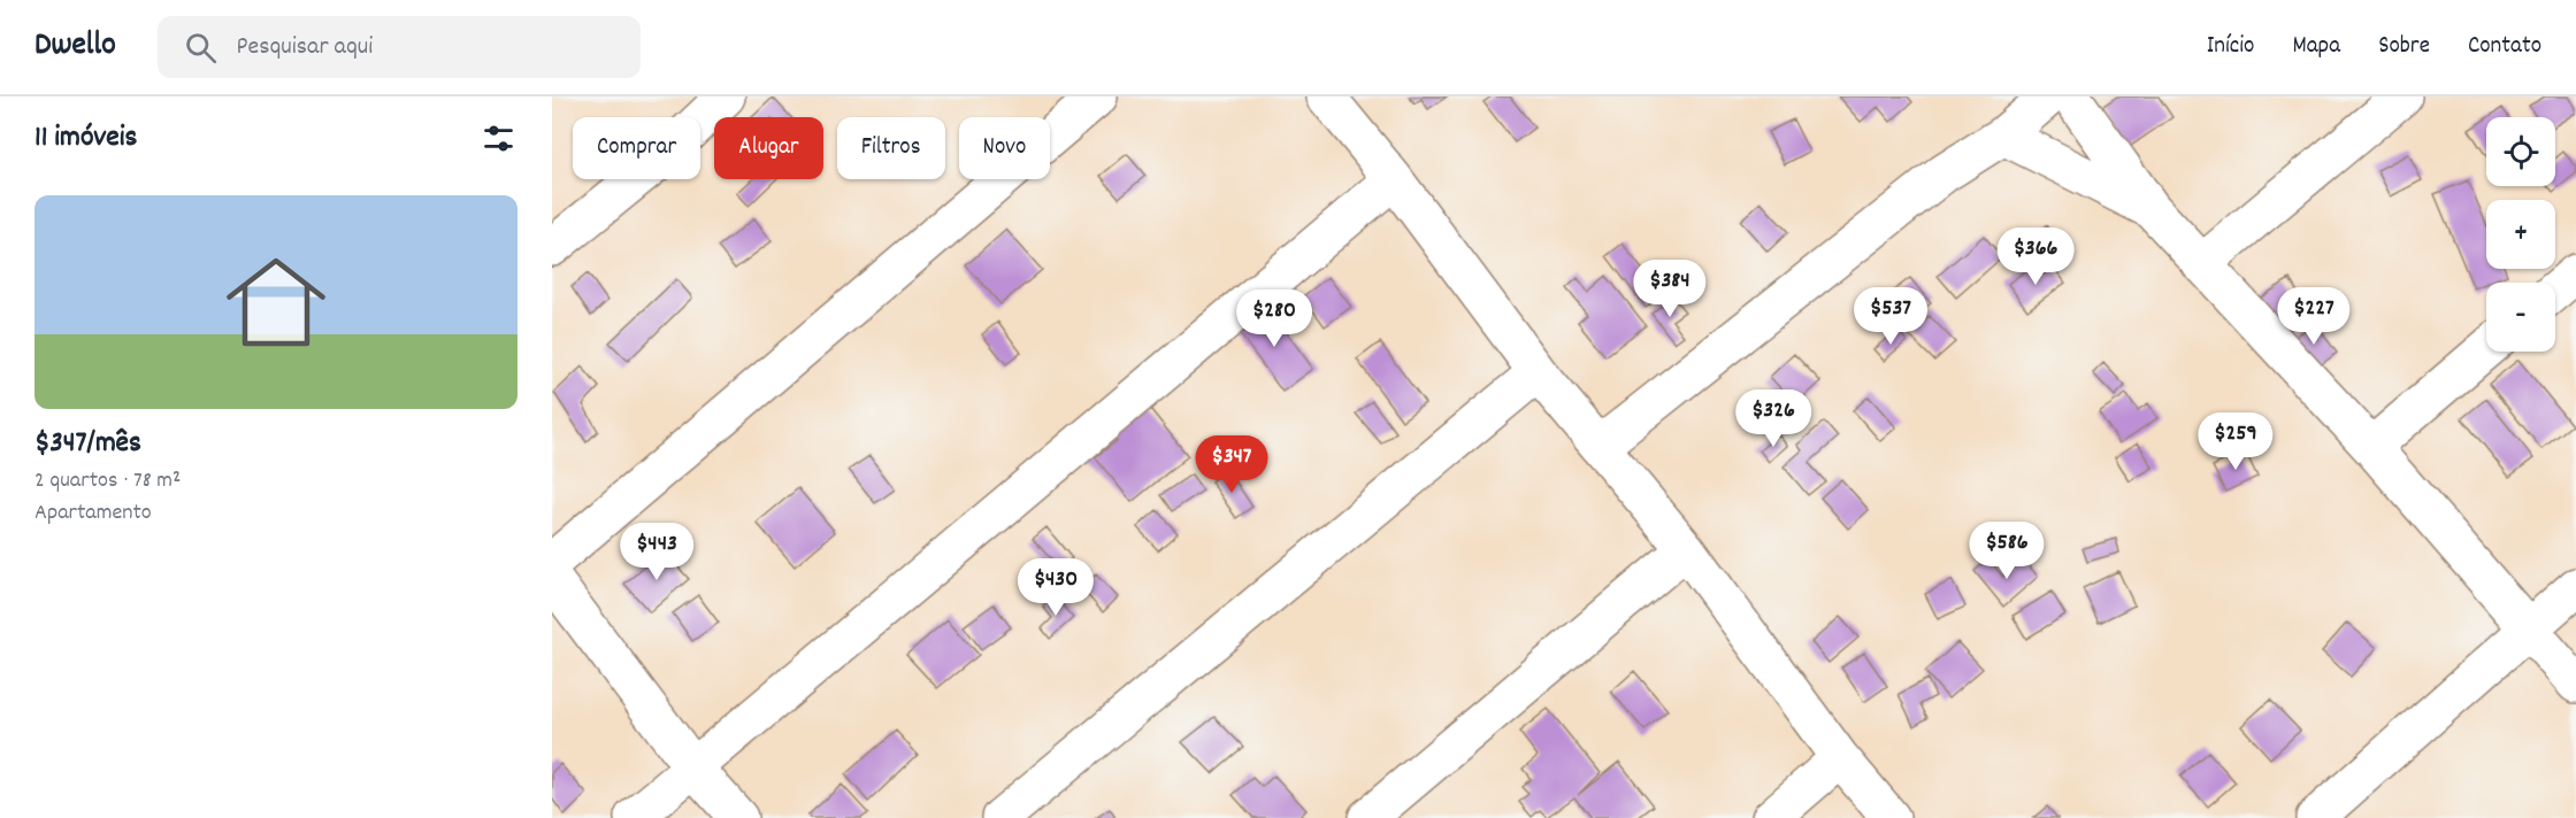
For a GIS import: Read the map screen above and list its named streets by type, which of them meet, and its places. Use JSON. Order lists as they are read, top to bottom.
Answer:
{
  "page": {
    "header": "Dwello",
    "search": "Pesquisar aqui",
    "nav": [
      "Início",
      "Mapa",
      "Sobre",
      "Contato"
    ],
    "heading": "11 imóveis",
    "map_buttons": ["+", "−"],
    "chip": [
      "Comprar",
      "Alugar",
      "Filtros",
      "Novo"
    ],
    "list": [
      {
        "name": "$347/mês",
        "note": "2 quartos · 78 m² · Apartamento"
      }
    ],
    "price": [
      "$366",
      "$384",
      "$537",
      "$227",
      "$280",
      "$326",
      "$259",
      "$347",
      "$586",
      "$443",
      "$430"
    ]
  }
}
